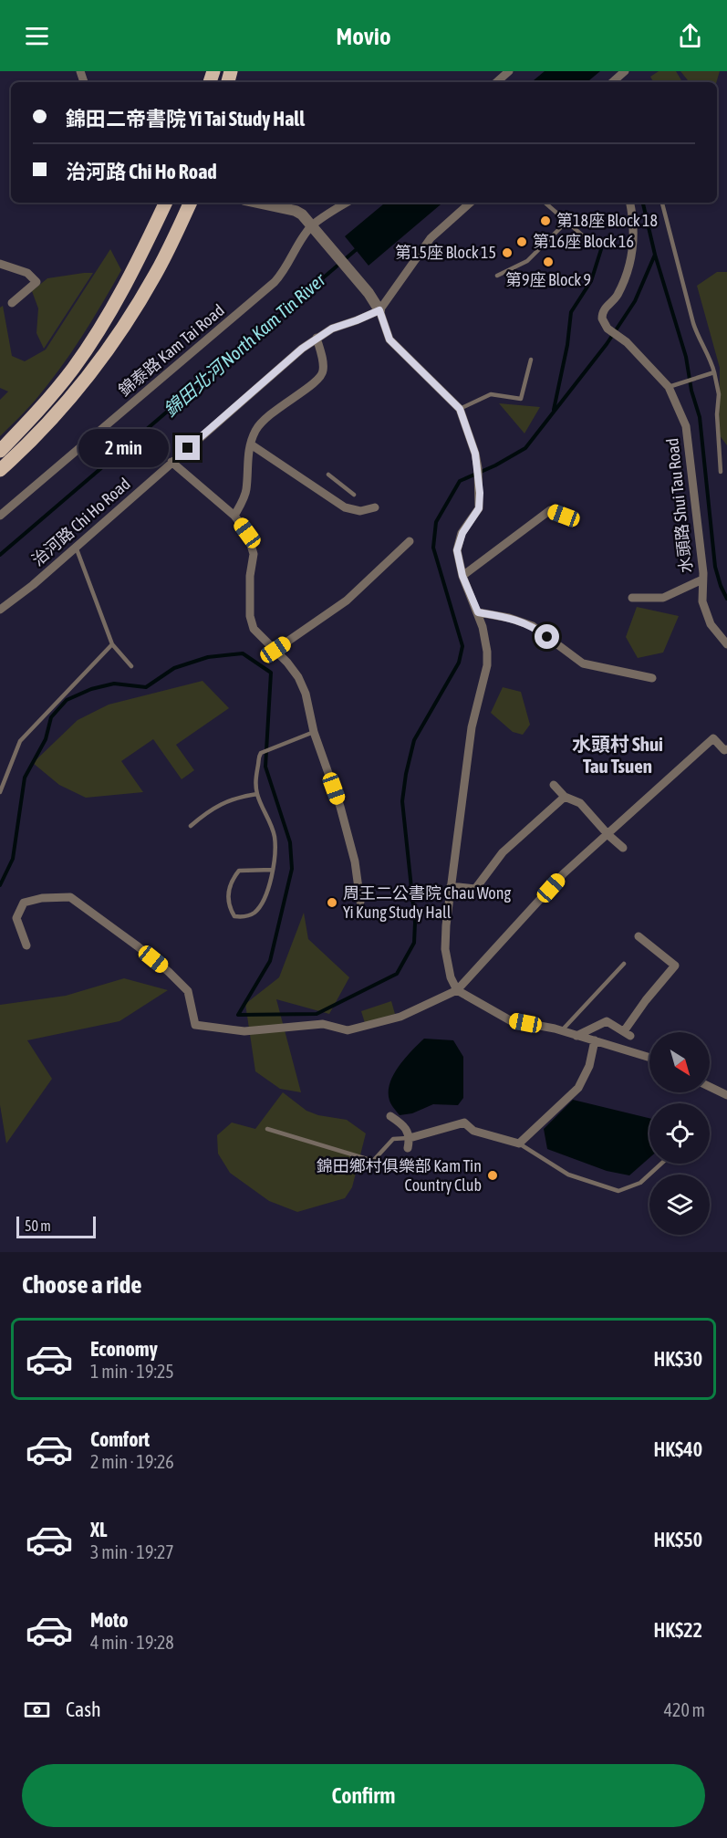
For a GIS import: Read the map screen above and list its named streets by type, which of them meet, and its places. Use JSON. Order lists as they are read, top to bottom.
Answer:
{
  "streets": {
    "street": ["錦泰路 Kam Tai Road", "水頭路 Shui Tau Road", "治河路 Chi Ho Road"]
  },
  "districts": ["水頭村 Shui Tau Tsuen"],
  "water": ["錦田北河 North Kam Tin River"],
  "places": [
    "第18座 Block 18",
    "第16座 Block 16",
    "第15座 Block 15",
    "第9座 Block 9",
    "周王二公書院 Chau Wong Yi Kung Study Hall",
    "錦田鄉村俱樂部 Kam Tin Country Club"
  ],
  "scale_bar": "50 m",
  "north": "bottom right",
  "page": {
    "header": "Movio",
    "banner": ["錦田二帝書院 Yi Tai Study Hall", "治河路 Chi Ho Road"],
    "bubble": "2 min",
    "scale": "50 m",
    "heading": "Choose a ride",
    "list": [
      {
        "name": "Economy",
        "note": "1 min · 19:25",
        "value": "HK$30"
      },
      {
        "name": "Comfort",
        "note": "2 min · 19:26",
        "value": "HK$40"
      },
      {
        "name": "XL",
        "note": "3 min · 19:27",
        "value": "HK$50"
      },
      {
        "name": "Moto",
        "note": "4 min · 19:28",
        "value": "HK$22"
      }
    ],
    "pay": ["Cash", "420 m"],
    "buttons": "Confirm"
  }
}
